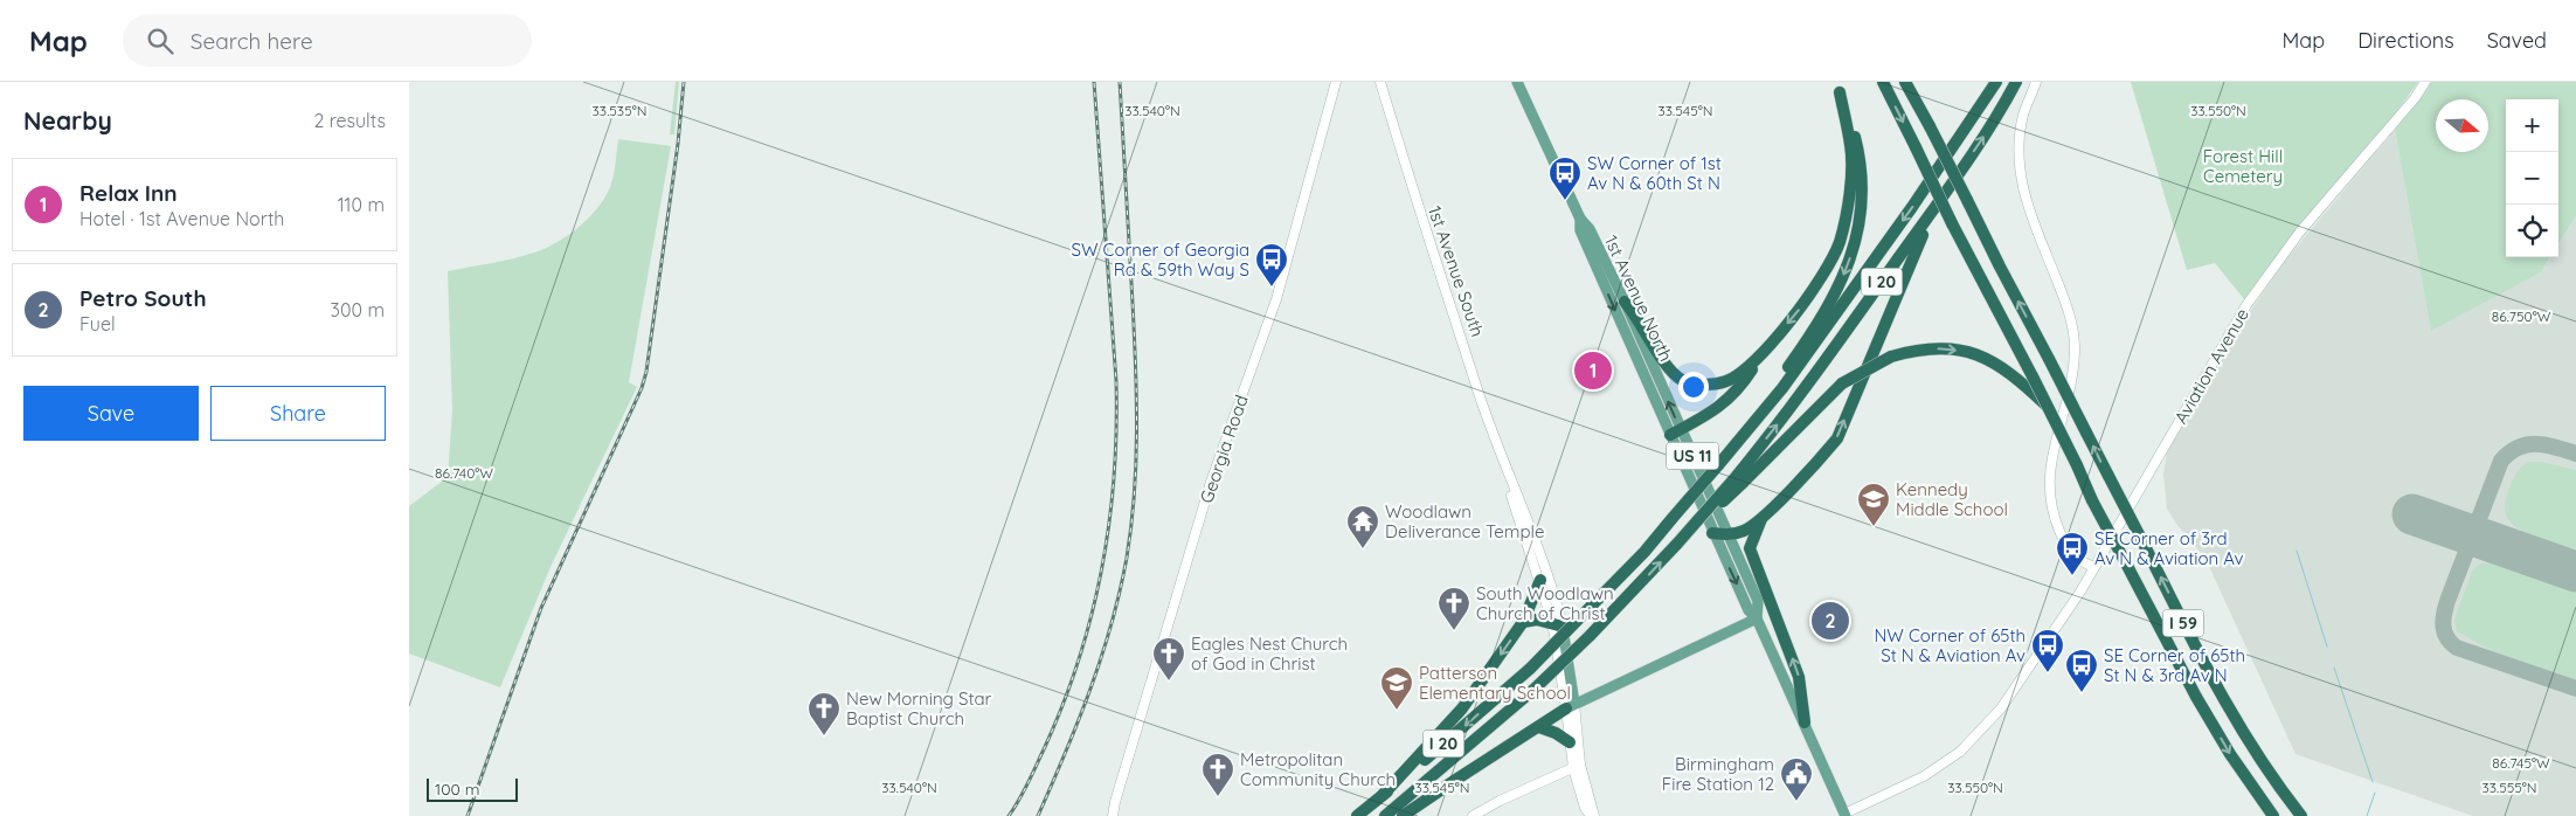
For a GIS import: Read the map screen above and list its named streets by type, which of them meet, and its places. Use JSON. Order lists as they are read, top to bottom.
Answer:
{
  "streets": {
    "highway": ["I 20", "I 59"],
    "main road": ["1st Avenue South", "1st Avenue North", "US 11"],
    "street": ["Aviation Avenue", "Georgia Road"]
  },
  "crossings": [
    ["1st Avenue North", "Aviation Avenue"]
  ],
  "parks": ["Forest Hill Cemetery"],
  "places": {
    "bus stop": [
      "SW Corner of 1st Av N & 60th St N",
      "SW Corner of Georgia Rd & 59th Way S",
      "SE Corner of 3rd Av N & Aviation Av",
      "NW Corner of 65th St N & Aviation Av",
      "SE Corner of 65th St N & 3rd Av N"
    ],
    "school or university": ["Kennedy Middle School", "Patterson Elementary School"],
    "temple": ["Woodlawn Deliverance Temple"],
    "church": [
      "South Woodlawn Church of Christ",
      "Eagles Nest Church of God in Christ",
      "New Morning Star Baptist Church",
      "Metropolitan Community Church"
    ],
    "public building": ["Birmingham Fire Station 12"]
  },
  "scale_bar": "100 m",
  "north": "right",
  "page": {
    "header": "Map",
    "search": "Search here",
    "nav": ["Map", "Directions", "Saved"],
    "heading": ["Nearby", "2 results"],
    "map_buttons": ["+", "−"],
    "list": [
      {
        "mark": "1",
        "name": "Relax Inn",
        "note": "Hotel · 1st Avenue North",
        "value": "110 m"
      },
      {
        "mark": "2",
        "name": "Petro South",
        "note": "Fuel",
        "value": "300 m"
      }
    ],
    "pins": ["1", "2"],
    "buttons": ["Save", "Share"],
    "scale": "100 m"
  },
  "coordinates": [
    "33.535°N",
    "33.540°N",
    "33.545°N",
    "33.550°N",
    "86.750°W",
    "86.740°W",
    "86.745°W",
    "33.555°N"
  ]
}
